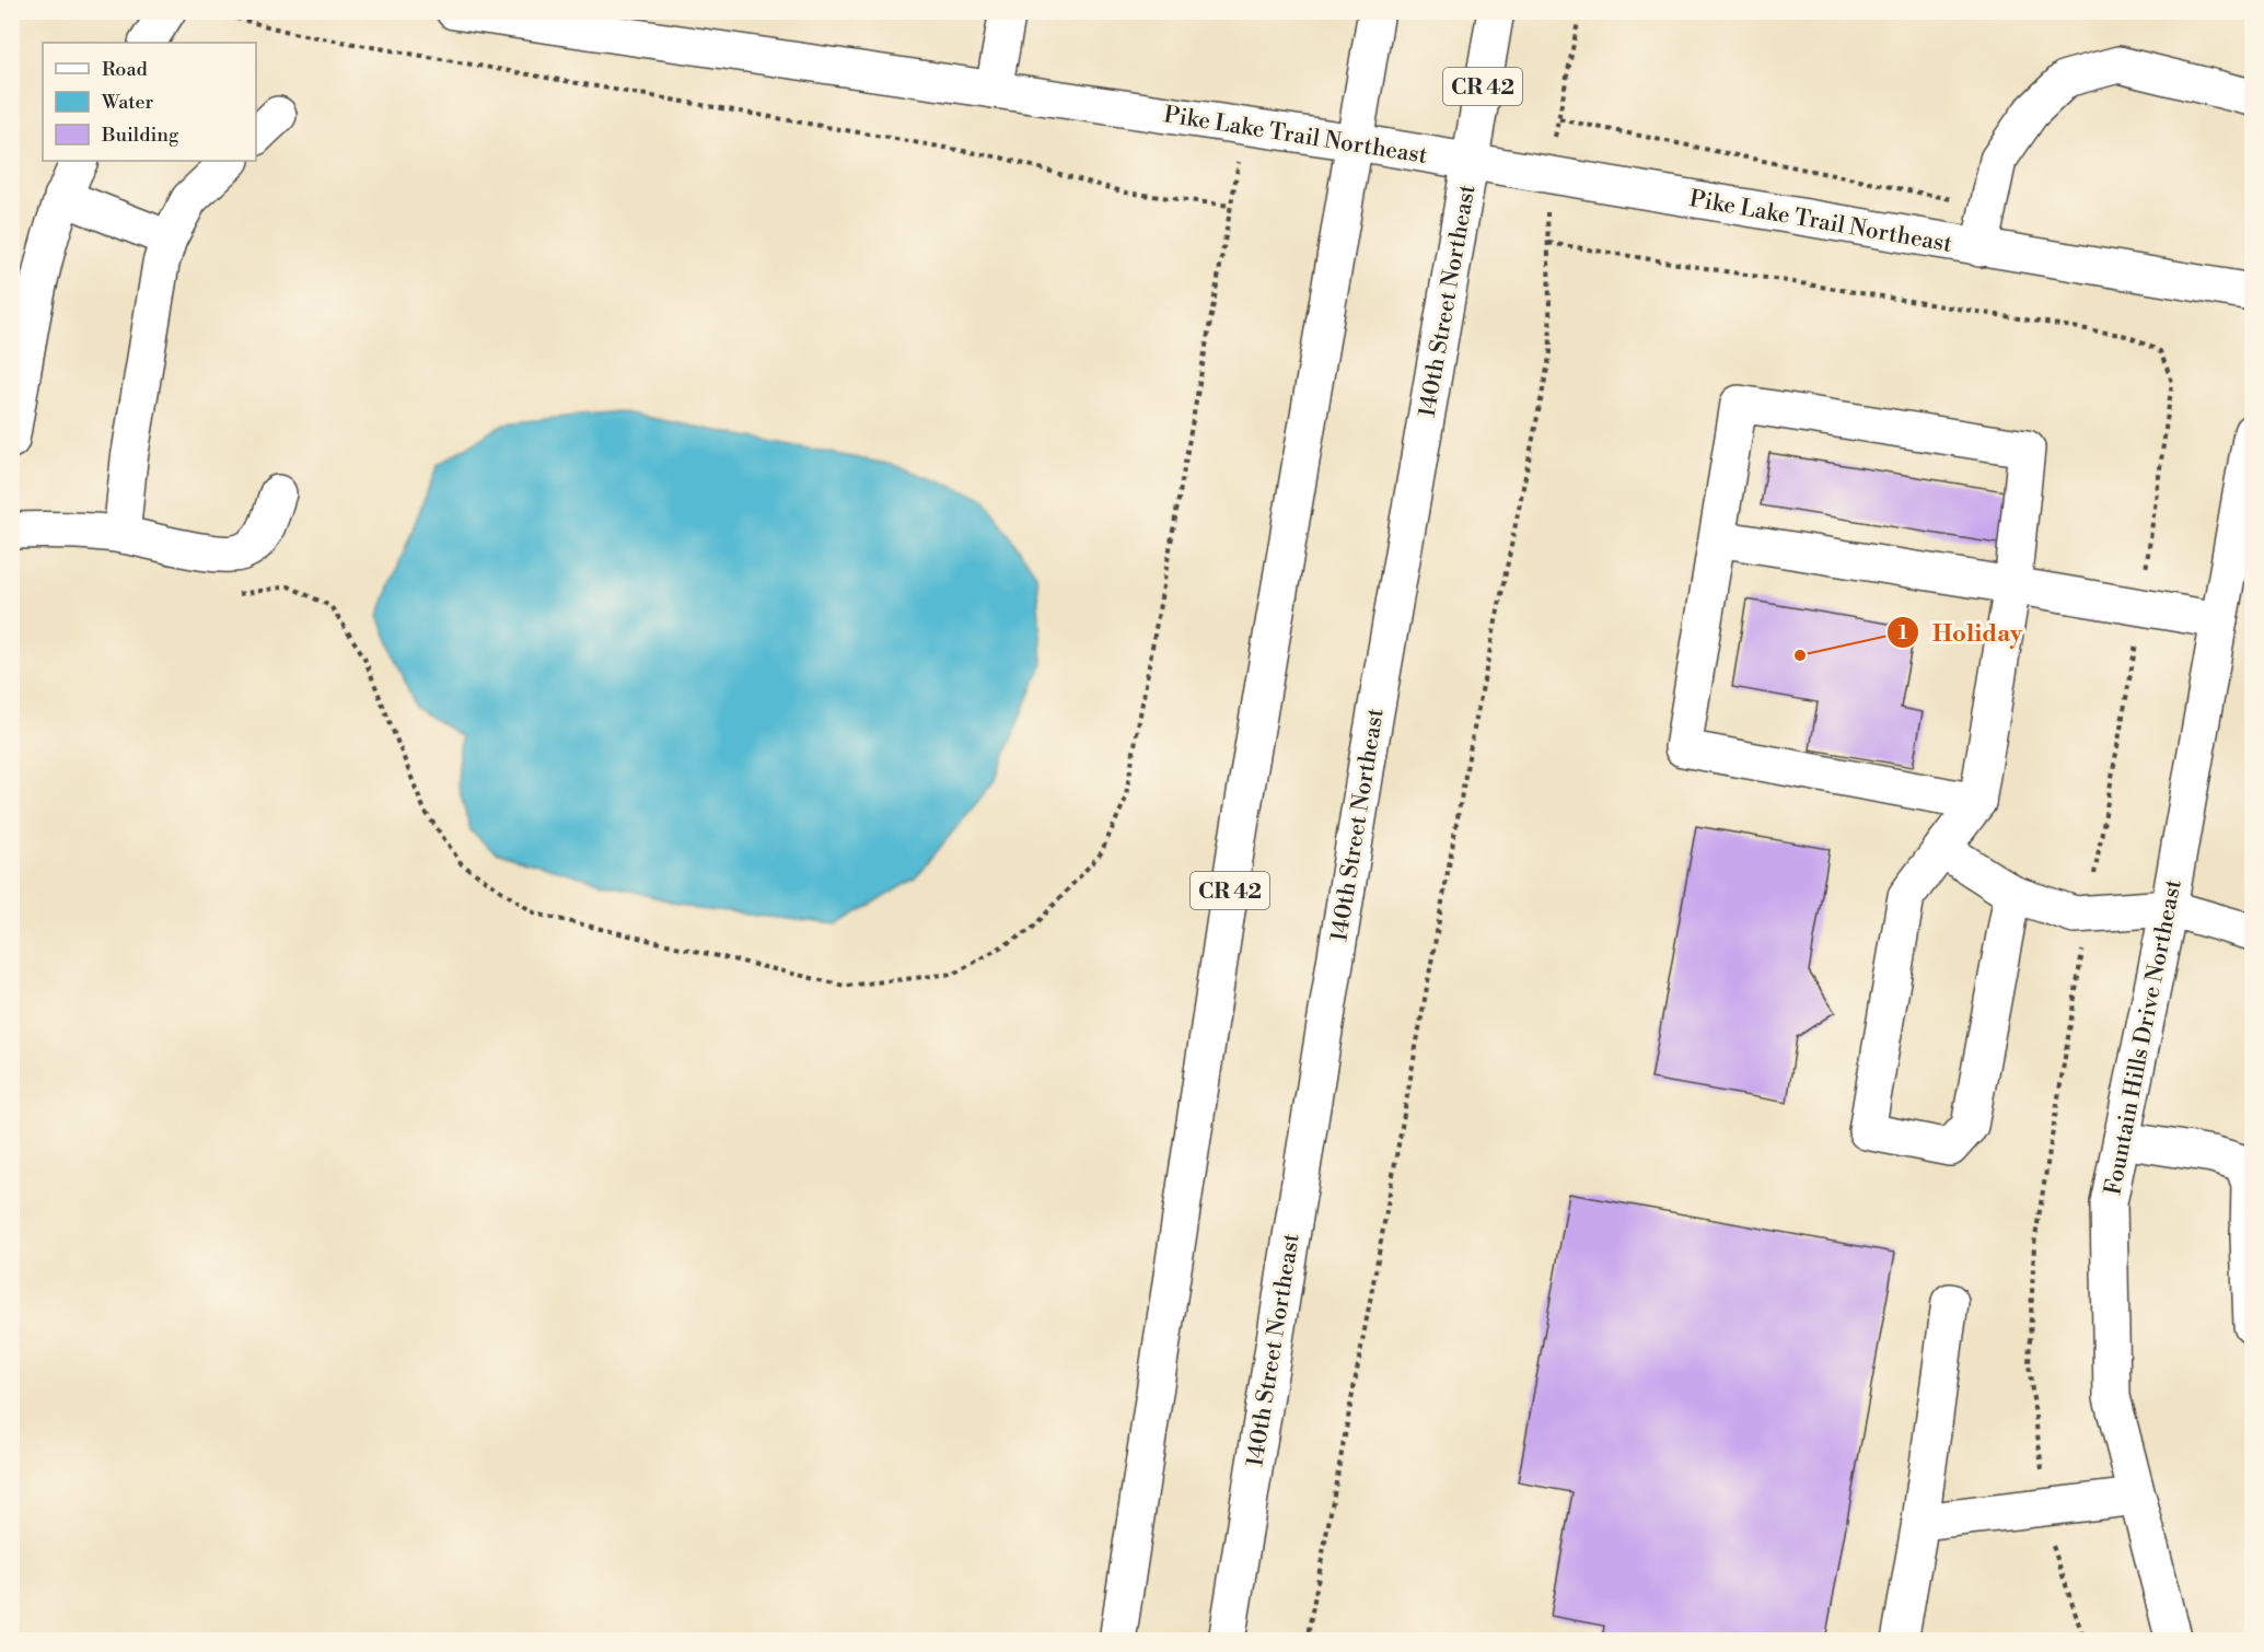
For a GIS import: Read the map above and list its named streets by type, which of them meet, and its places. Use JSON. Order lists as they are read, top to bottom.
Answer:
{
  "streets": {
    "main road": [
      "CR 42",
      "Pike Lake Trail Northeast",
      "140th Street Northeast",
      "Fountain Hills Drive Northeast"
    ]
  },
  "crossings": [
    ["CR 42", "Pike Lake Trail Northeast"],
    ["Pike Lake Trail Northeast", "140th Street Northeast"]
  ],
  "places": ["Holiday"],
  "legend": ["Road", "Water", "Building"]
}
